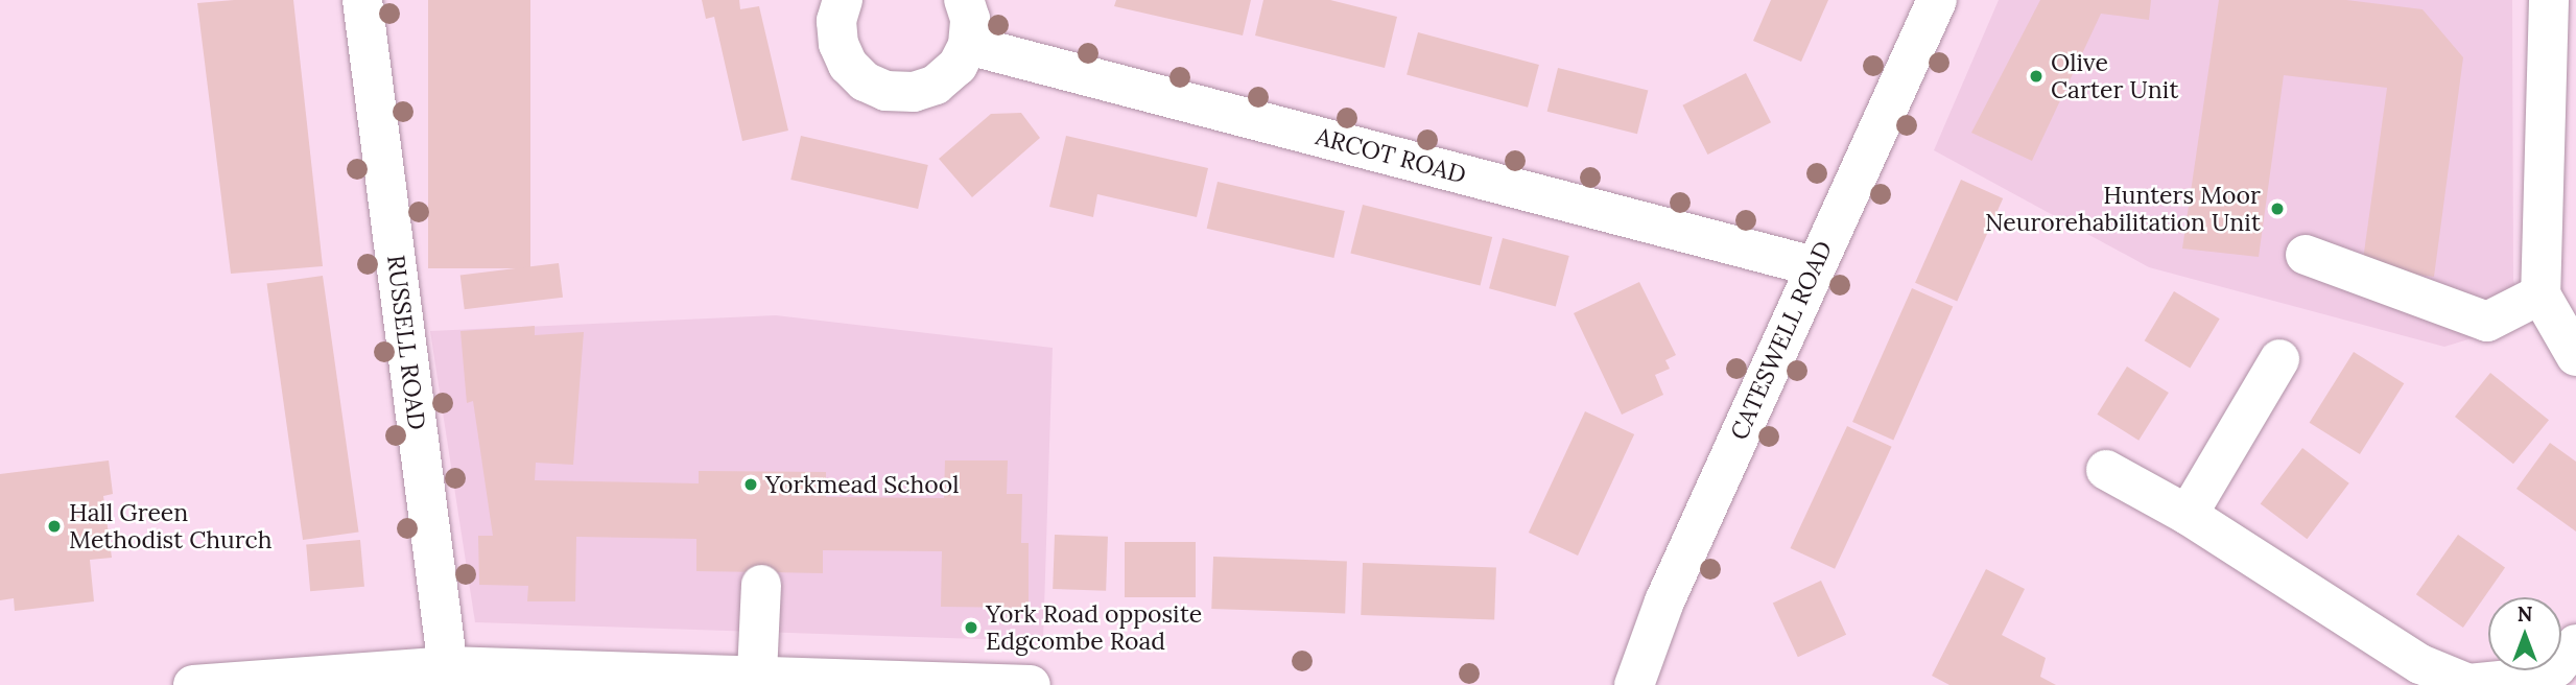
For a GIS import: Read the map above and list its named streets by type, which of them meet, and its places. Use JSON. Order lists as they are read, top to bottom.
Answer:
{
  "streets": {
    "street": ["ARCOT ROAD", "CATESWELL ROAD", "RUSSELL ROAD"]
  },
  "crossings": [
    ["ARCOT ROAD", "CATESWELL ROAD"]
  ],
  "places": [
    "Olive Carter Unit",
    "Hunters Moor Neurorehabilitation Unit",
    "Yorkmead School",
    "Hall Green Methodist Church",
    "York Road opposite Edgcombe Road"
  ],
  "north": "top"
}
